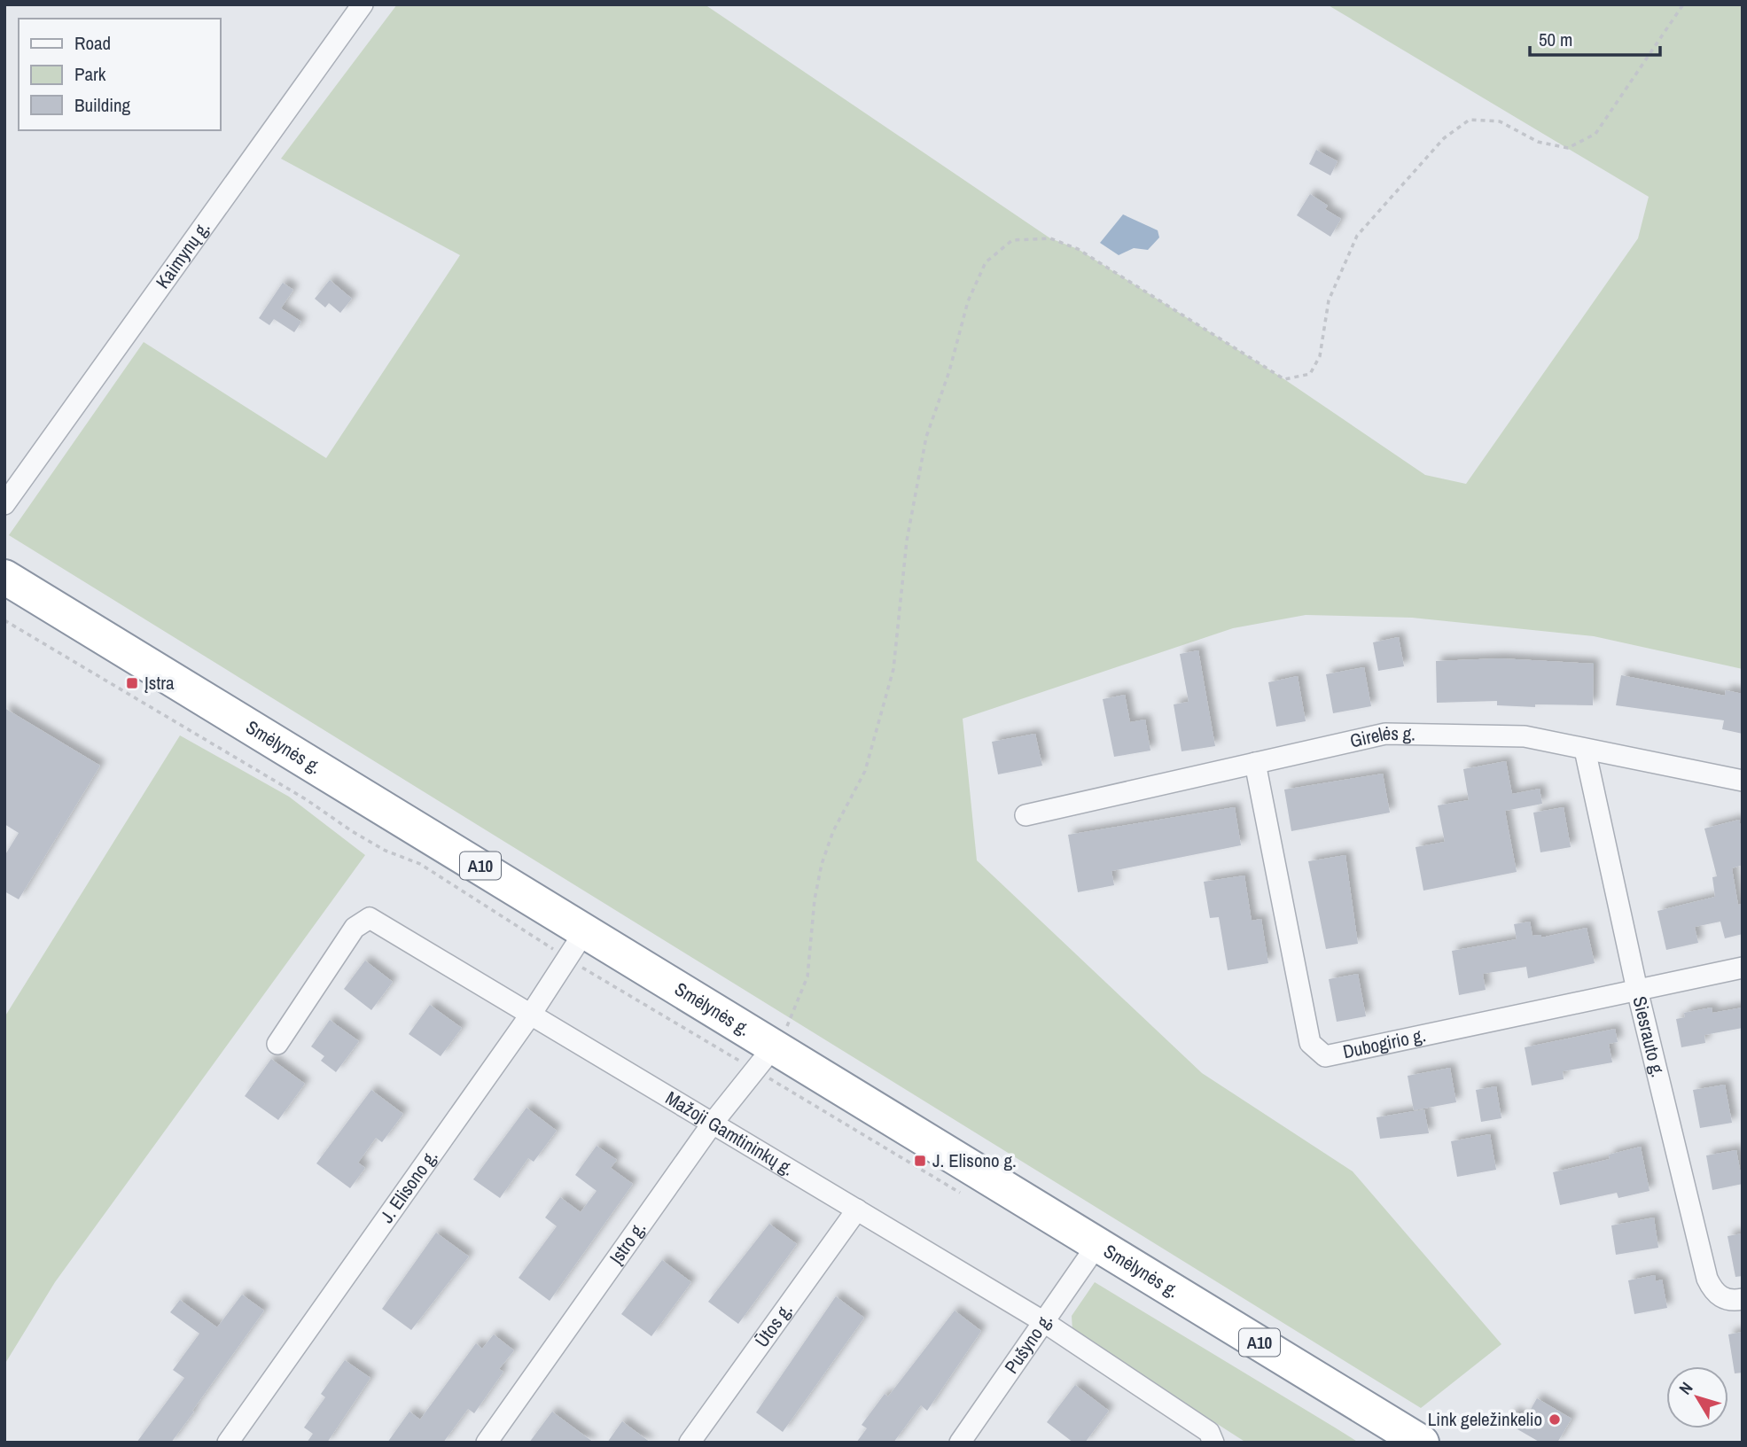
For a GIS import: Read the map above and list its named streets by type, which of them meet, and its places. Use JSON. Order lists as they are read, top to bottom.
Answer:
{
  "streets": {
    "highway": ["Smėlynės g.", "A10"],
    "street": [
      "Kaimynų g.",
      "Girelės g.",
      "Siesrauto g.",
      "Dubogirio g.",
      "Mažoji Gamtininkų g.",
      "J. Elisono g.",
      "Įstro g.",
      "Ūtos g.",
      "Pušyno g."
    ]
  },
  "crossings": [
    ["Girelės g.", "Siesrauto g."],
    ["Girelės g.", "Dubogirio g."],
    ["Smėlynės g.", "J. Elisono g."],
    ["Smėlynės g.", "Įstro g."],
    ["Smėlynės g.", "Pušyno g."],
    ["Siesrauto g.", "Dubogirio g."],
    ["Mažoji Gamtininkų g.", "J. Elisono g."],
    ["Mažoji Gamtininkų g.", "Įstro g."],
    ["Mažoji Gamtininkų g.", "Ūtos g."],
    ["Mažoji Gamtininkų g.", "Pušyno g."]
  ],
  "places": {
    "transit": ["Įstra", "J. Elisono g."],
    "other": ["Link geležinkelio"]
  },
  "legend": ["Road", "Park", "Building"],
  "scale_bar": "50 m",
  "north": "top left"
}
